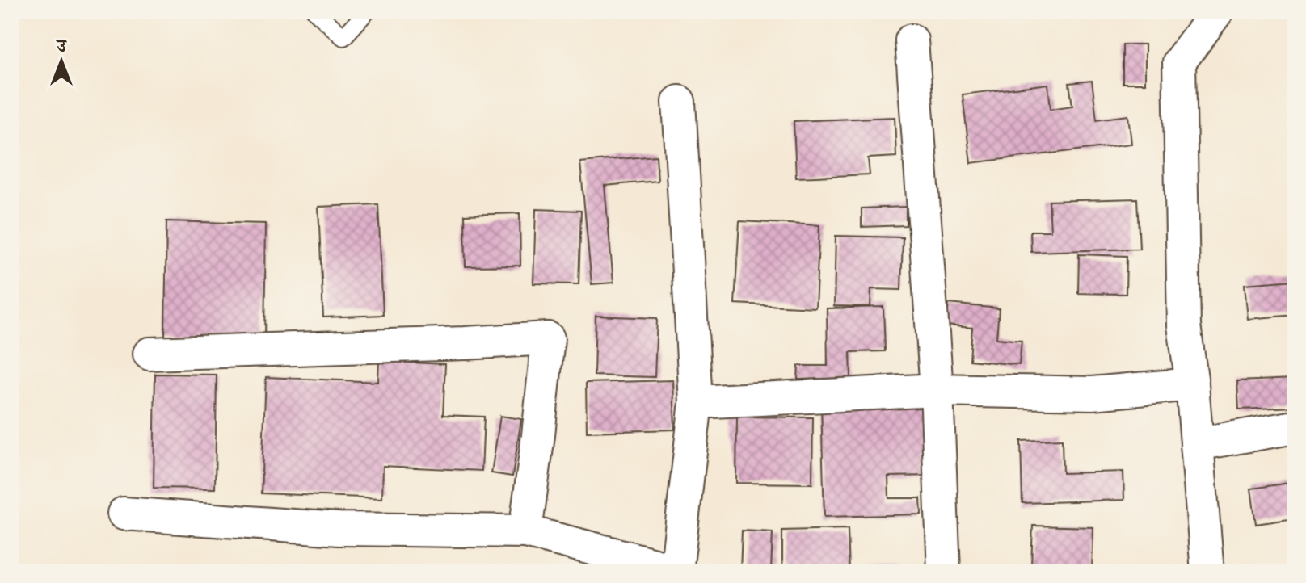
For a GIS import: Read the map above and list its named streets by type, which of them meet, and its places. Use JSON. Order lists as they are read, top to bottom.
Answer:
{
  "north": "top"
}
